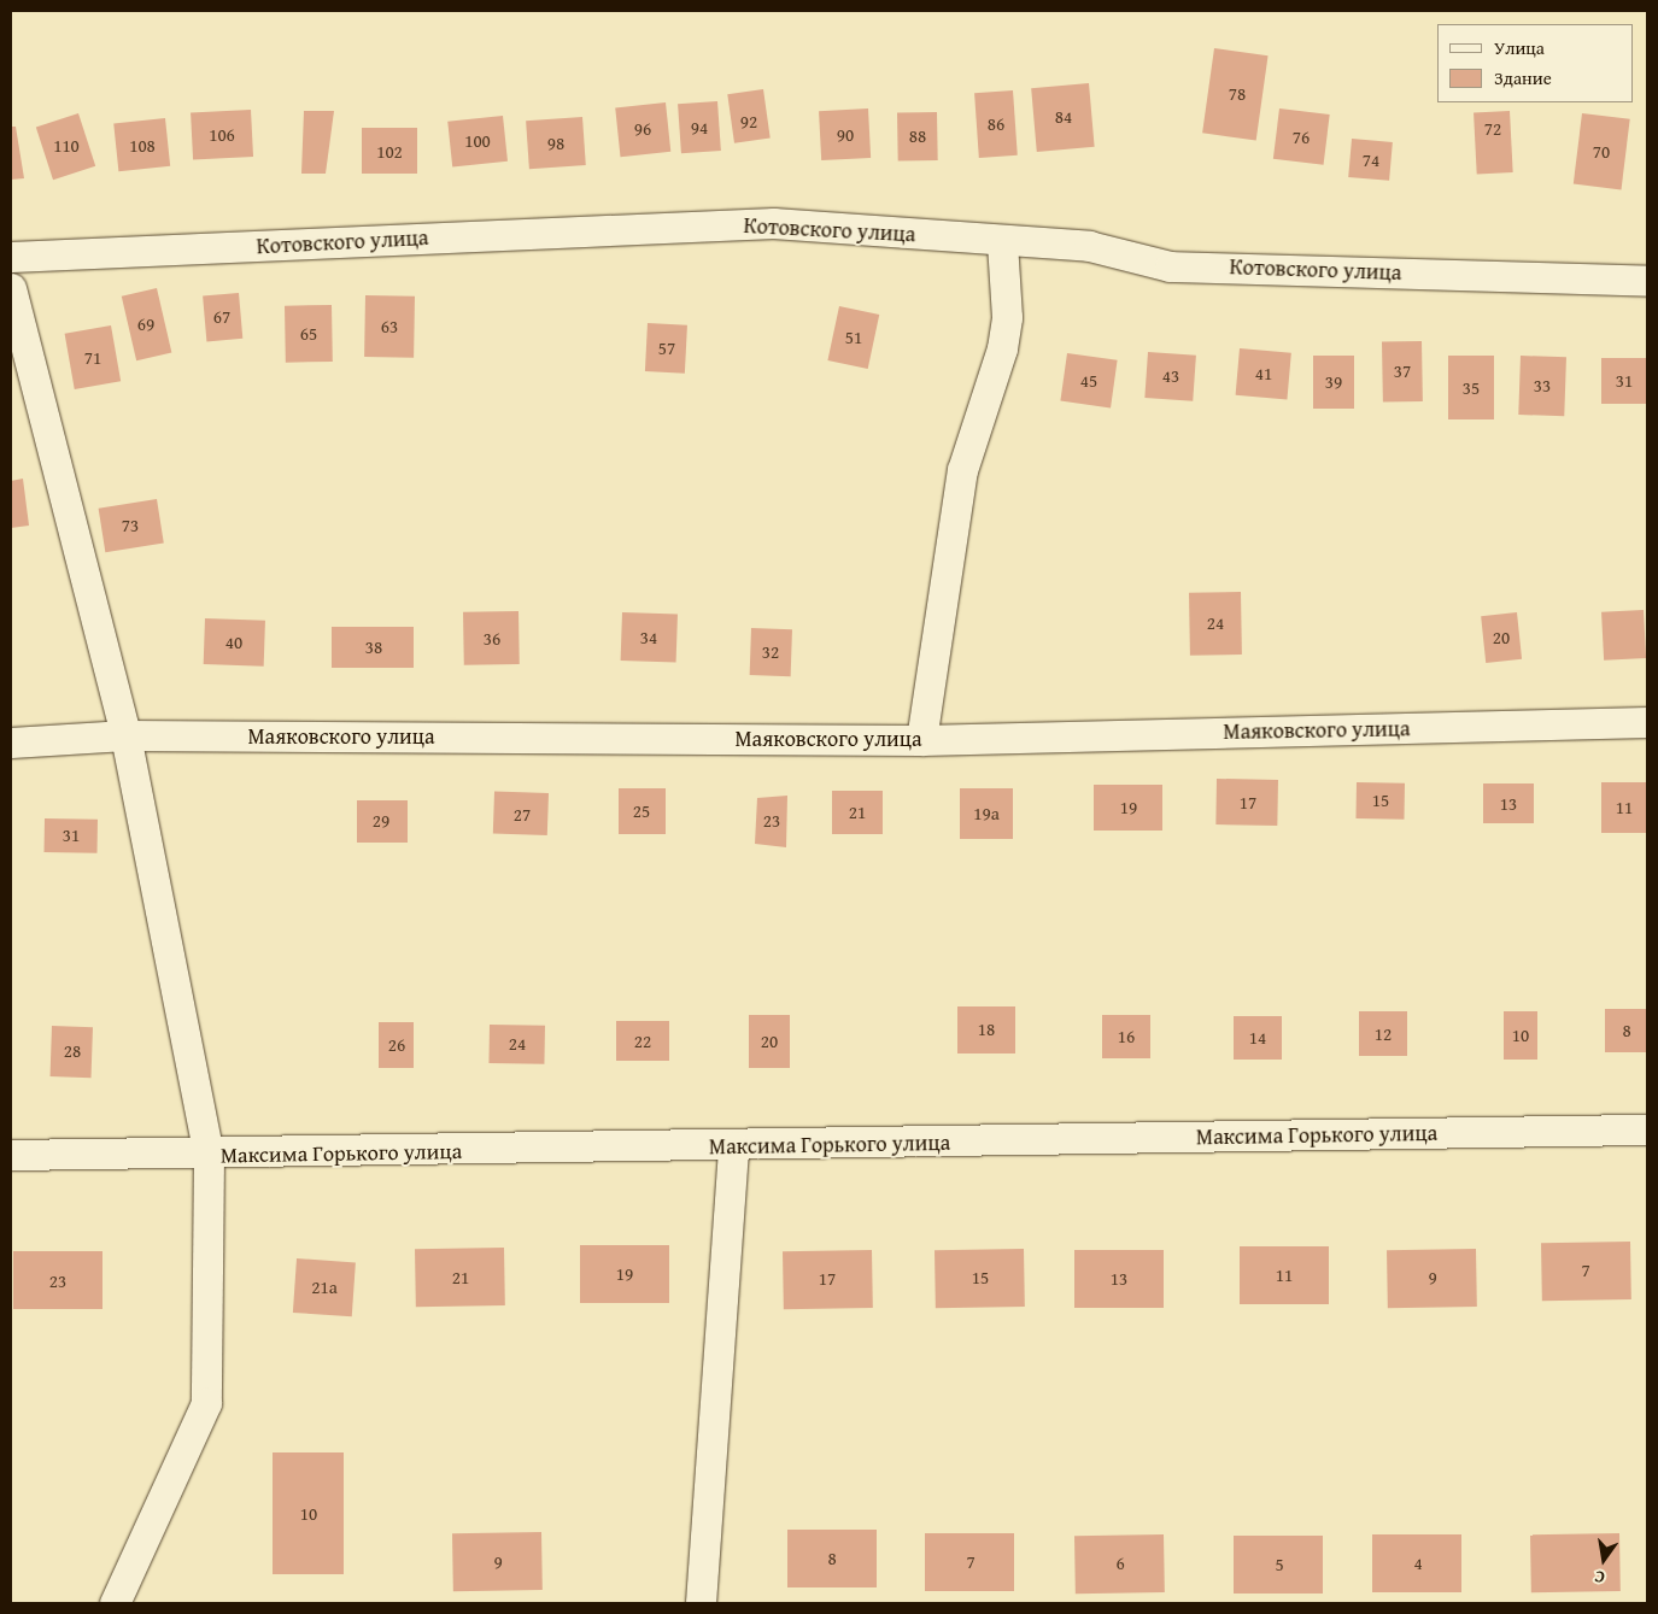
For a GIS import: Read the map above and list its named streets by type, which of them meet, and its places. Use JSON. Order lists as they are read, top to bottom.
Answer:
{
  "streets": {
    "street": ["Котовского улица", "Маяковского улица", "Максима Горького улица"]
  },
  "house_numbers": [
    "78",
    "84",
    "92",
    "86",
    "94",
    "96",
    "72",
    "106",
    "90",
    "88",
    "76",
    "100",
    "98",
    "110",
    "108",
    "102",
    "70",
    "74",
    "67",
    "69",
    "63",
    "65",
    "51",
    "57",
    "71",
    "37",
    "41",
    "43",
    "45",
    "31",
    "39",
    "33",
    "35",
    "73",
    "24",
    "34",
    "20",
    "36",
    "40",
    "38",
    "32",
    "15",
    "17",
    "13",
    "19",
    "11",
    "25",
    "21",
    "19а",
    "27",
    "29",
    "23",
    "31",
    "18",
    "8",
    "12",
    "10",
    "16",
    "14",
    "22",
    "20",
    "24",
    "26",
    "28",
    "7",
    "19",
    "11",
    "21",
    "15",
    "9",
    "17",
    "13",
    "23",
    "21а",
    "10",
    "8",
    "9",
    "7",
    "6",
    "4",
    "5"
  ],
  "legend": ["Улица", "Здание"],
  "north": "bottom"
}
